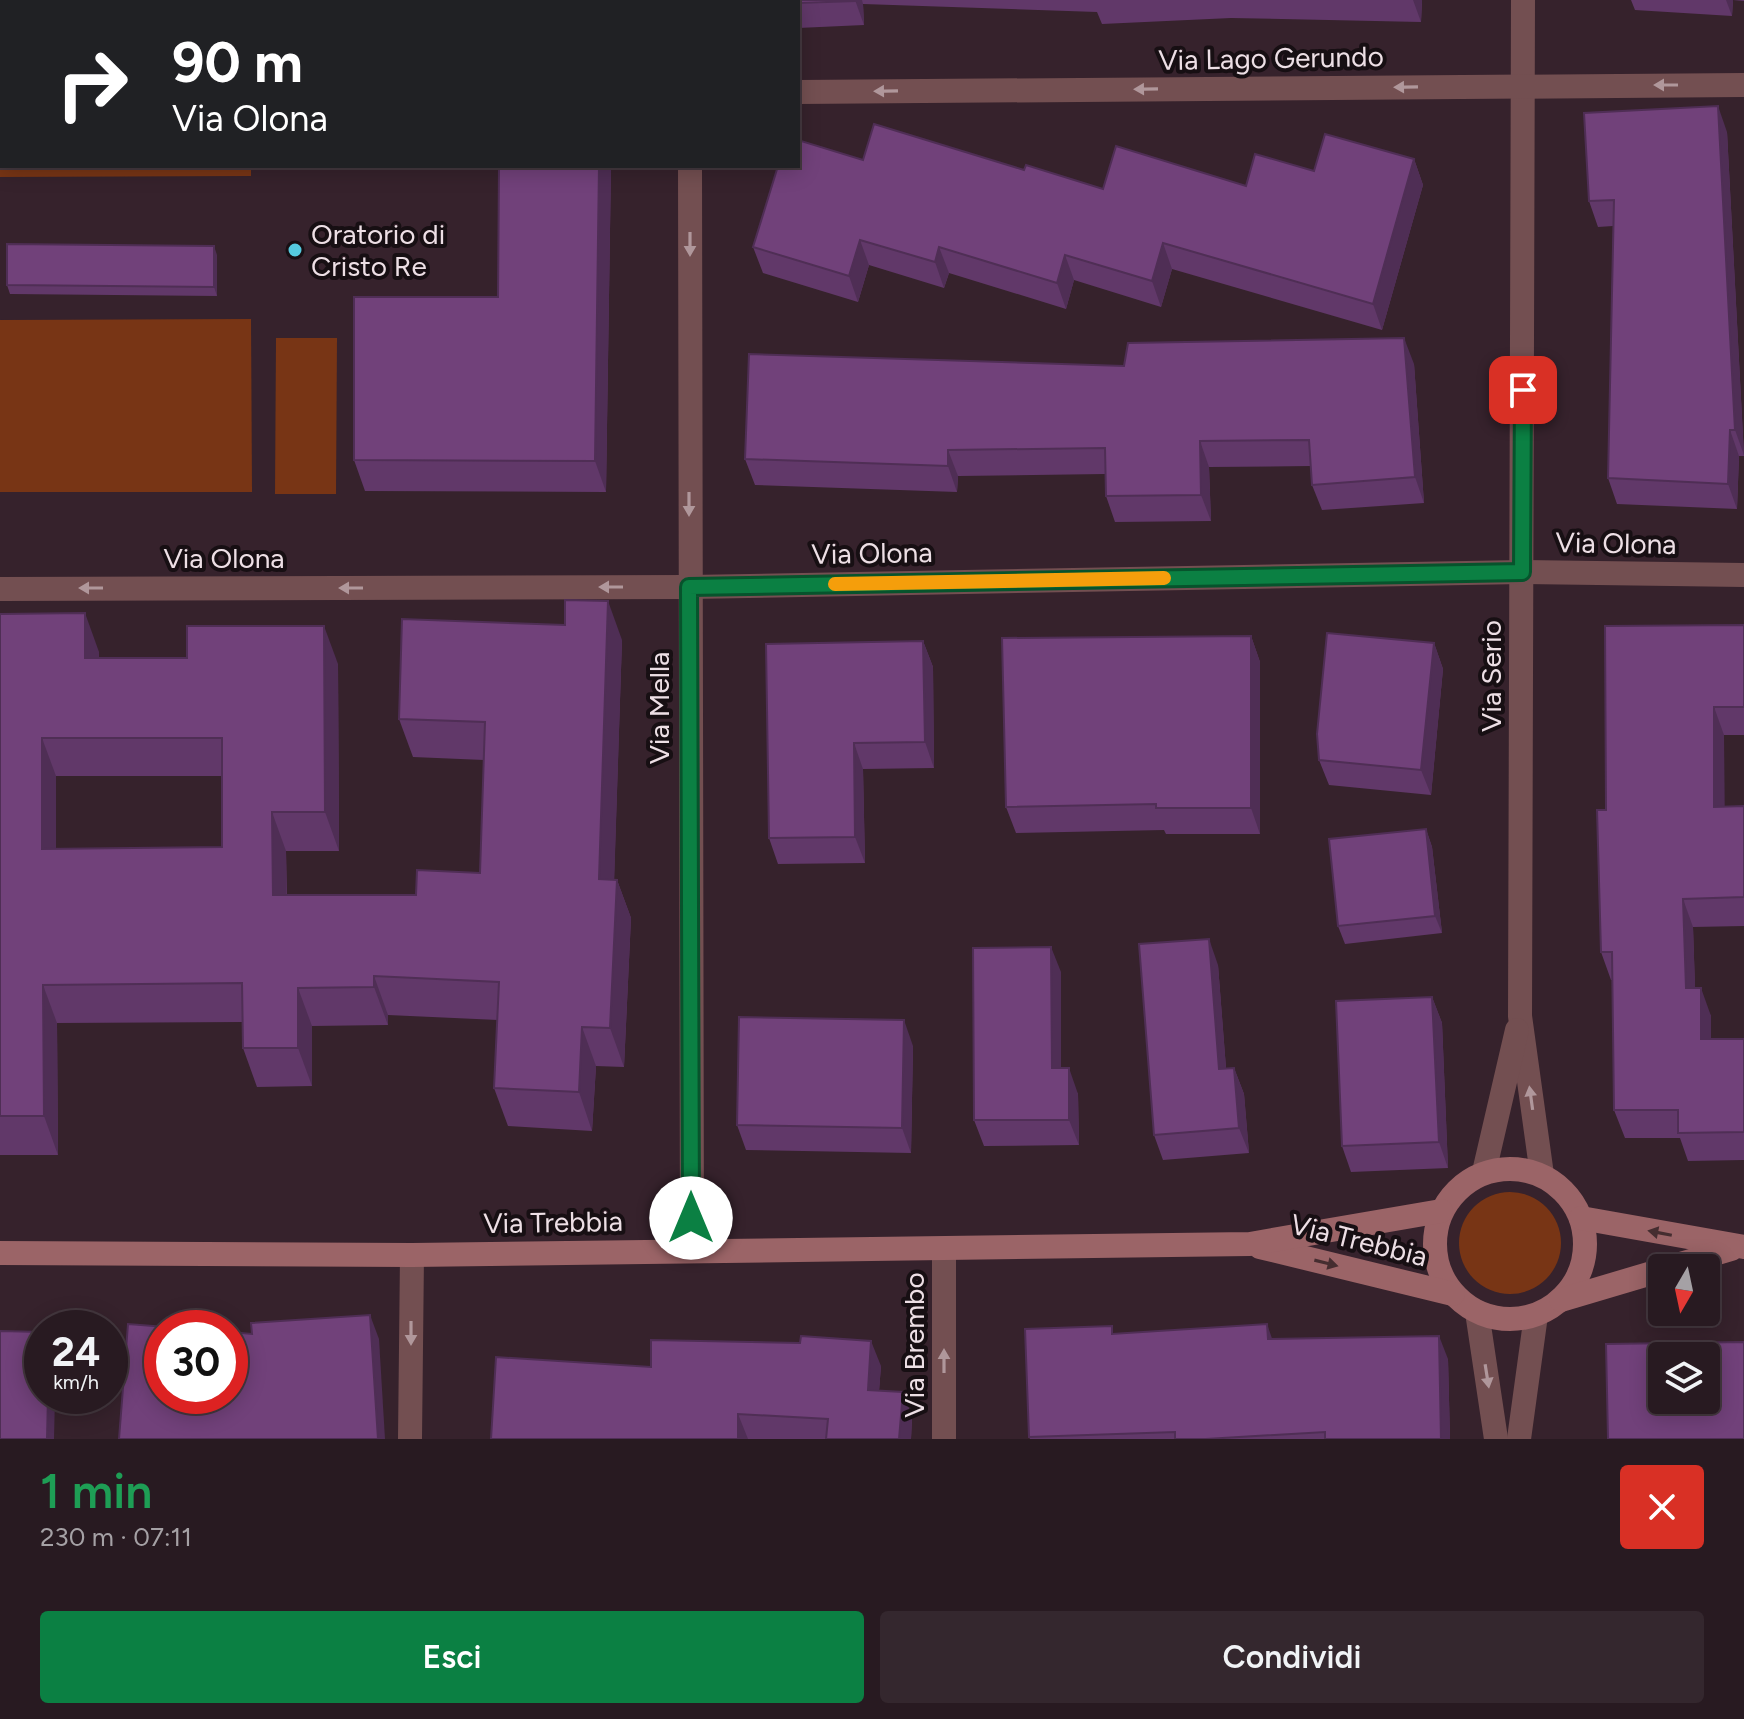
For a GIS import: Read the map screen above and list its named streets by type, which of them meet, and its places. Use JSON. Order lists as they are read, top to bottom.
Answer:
{
  "streets": {
    "street": [
      "Via Lago Gerundo",
      "Via Olona",
      "Via Serio",
      "Via Mella",
      "Via Trebbia",
      "Via Brembo"
    ]
  },
  "crossings": [
    ["Via Lago Gerundo", "Via Serio"],
    ["Via Olona", "Via Serio"],
    ["Via Olona", "Via Mella"],
    ["Via Serio", "Via Trebbia"],
    ["Via Mella", "Via Trebbia"],
    ["Via Trebbia", "Via Brembo"]
  ],
  "one_way": [
    "Via Lago Gerundo",
    "Via Olona",
    "Via Mella",
    "Via Brembo"
  ],
  "places": ["Oratorio di Cristo Re"],
  "north": "bottom",
  "page": {
    "turn": ["90 m", "Via Olona"],
    "speed": "24 km/h",
    "limit": "30",
    "heading": ["1 min", "230 m · 07:11"],
    "buttons": ["Esci", "Condividi"]
  }
}
